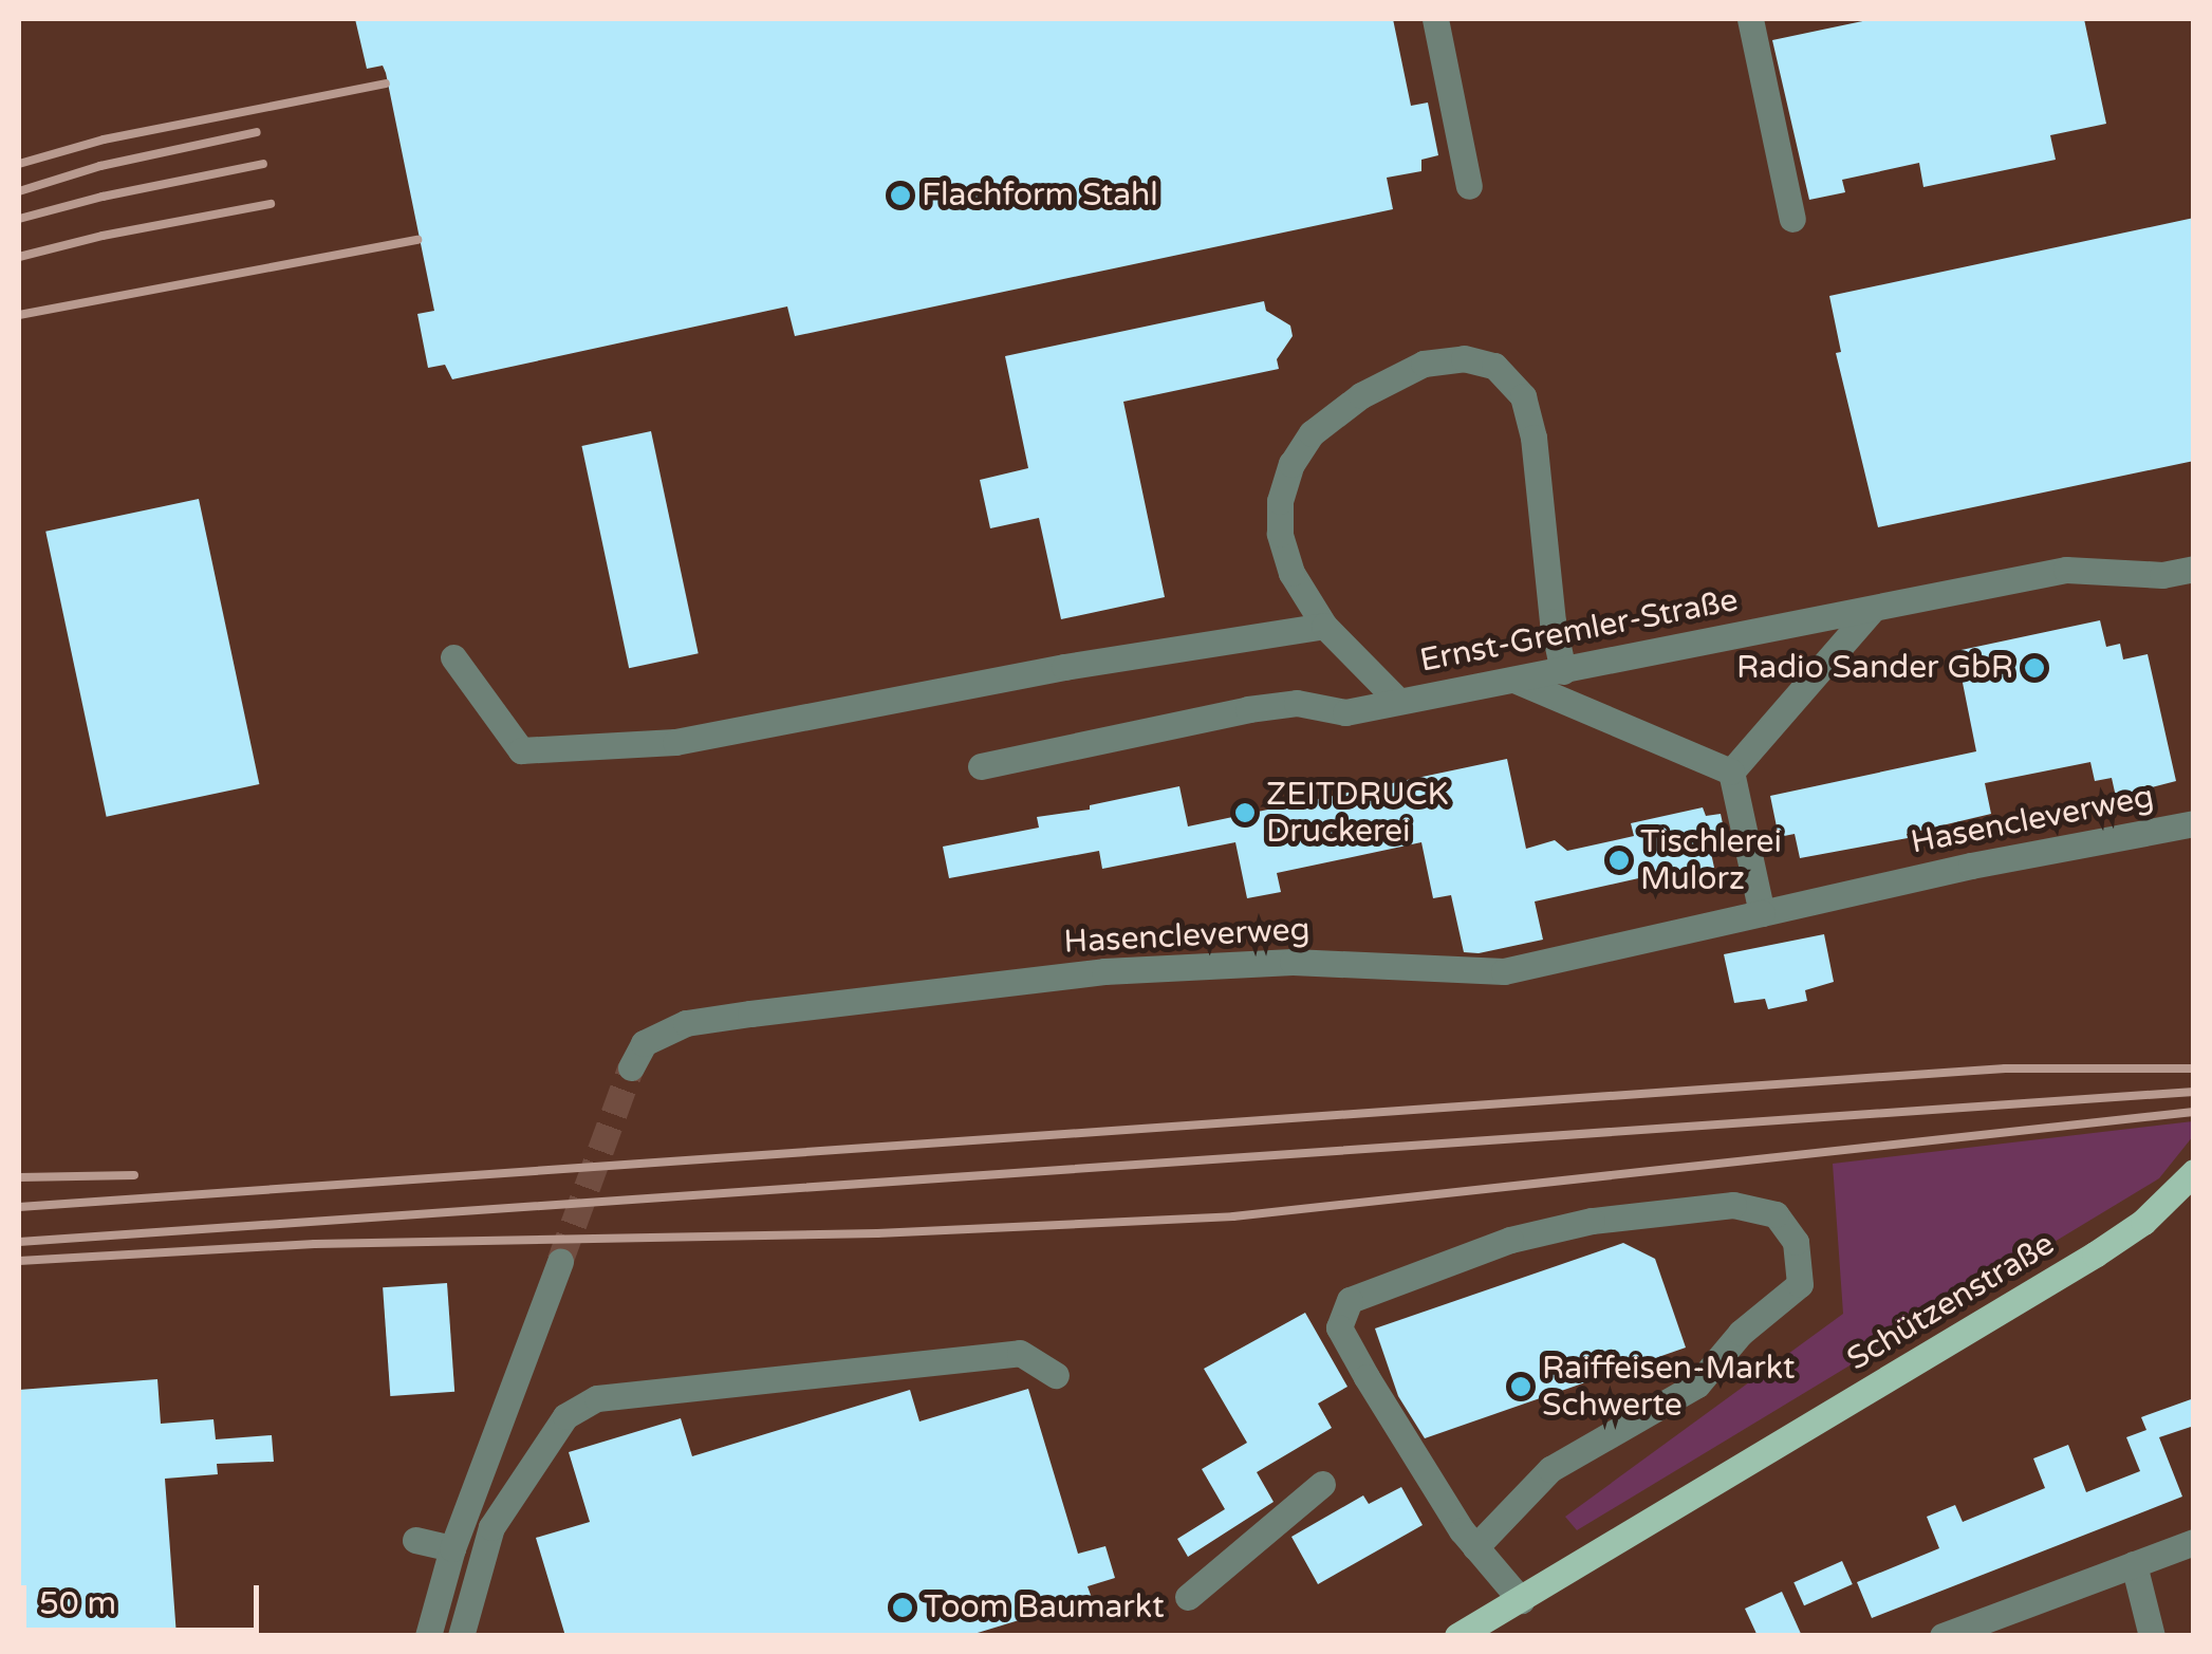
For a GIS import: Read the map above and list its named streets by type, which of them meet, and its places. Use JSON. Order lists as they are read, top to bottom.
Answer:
{
  "streets": {
    "main road": ["Schützenstraße"],
    "street": ["Ernst-Gremler-Straße", "Hasencleverweg"]
  },
  "places": [
    "Flachform Stahl",
    "Radio Sander GbR",
    "ZEITDRUCK Druckerei",
    "Tischlerei Mulorz",
    "Raiffeisen-Markt Schwerte",
    "Toom Baumarkt"
  ],
  "scale_bar": "50 m"
}
